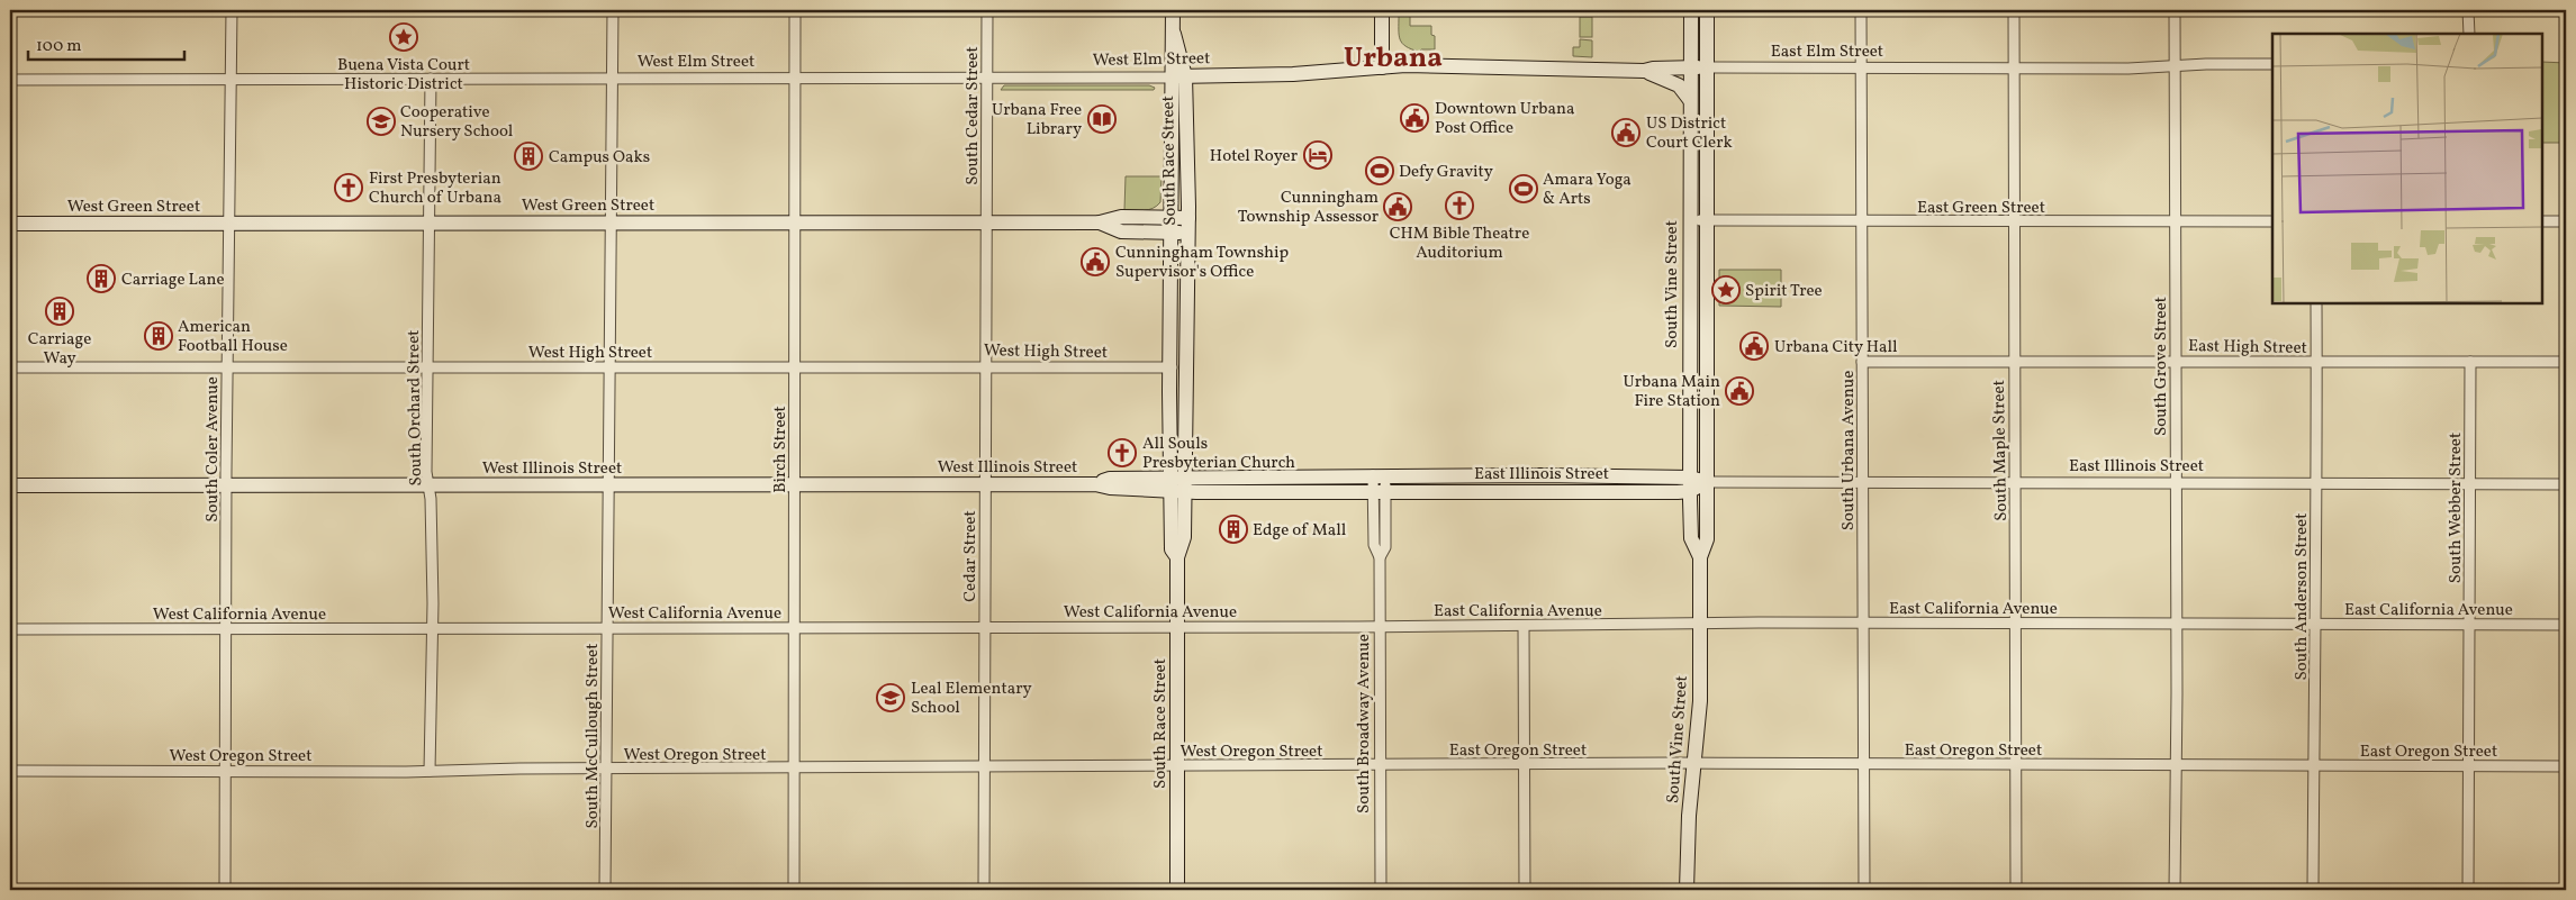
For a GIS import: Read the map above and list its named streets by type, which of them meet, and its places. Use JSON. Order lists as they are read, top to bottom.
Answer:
{
  "streets": {
    "street": [
      "East Elm Street",
      "West Elm Street",
      "South Cedar Street",
      "South Race Street",
      "West Green Street",
      "East Green Street",
      "South Vine Street",
      "East High Street",
      "West High Street",
      "South Grove Street",
      "South Orchard Street",
      "South Coler Avenue",
      "Birch Street",
      "South Urbana Avenue",
      "South Maple Street",
      "East Illinois Street",
      "West Illinois Street",
      "South Webber Street",
      "Cedar Street",
      "South Anderson Street",
      "East California Avenue",
      "West California Avenue",
      "South Broadway Avenue",
      "South McCullough Street",
      "East Oregon Street",
      "West Oregon Street"
    ]
  },
  "crossings": [
    ["East Elm Street", "West Elm Street"],
    ["East Elm Street", "South Vine Street"],
    ["East Elm Street", "South Grove Street"],
    ["East Elm Street", "South Urbana Avenue"],
    ["East Elm Street", "South Maple Street"],
    ["West Elm Street", "South Cedar Street"],
    ["West Elm Street", "South Race Street"],
    ["West Elm Street", "South Orchard Street"],
    ["West Elm Street", "South Coler Avenue"],
    ["West Elm Street", "Birch Street"],
    ["West Elm Street", "South McCullough Street"],
    ["South Cedar Street", "West Green Street"],
    ["South Cedar Street", "Cedar Street"],
    ["South Race Street", "West Green Street"],
    ["South Race Street", "West High Street"],
    ["South Race Street", "West Illinois Street"],
    ["South Race Street", "West California Avenue"],
    ["South Race Street", "West Oregon Street"],
    ["West Green Street", "South Orchard Street"],
    ["West Green Street", "South Coler Avenue"],
    ["West Green Street", "Birch Street"],
    ["West Green Street", "Cedar Street"],
    ["West Green Street", "South McCullough Street"],
    ["East Green Street", "South Vine Street"],
    ["East Green Street", "South Grove Street"],
    ["East Green Street", "South Urbana Avenue"],
    ["East Green Street", "South Maple Street"],
    ["South Vine Street", "East Illinois Street"],
    ["South Vine Street", "East California Avenue"],
    ["South Vine Street", "East Oregon Street"],
    ["East High Street", "South Grove Street"],
    ["East High Street", "South Urbana Avenue"],
    ["East High Street", "South Maple Street"],
    ["East High Street", "South Webber Street"],
    ["East High Street", "South Anderson Street"],
    ["West High Street", "South Orchard Street"],
    ["West High Street", "South Coler Avenue"],
    ["West High Street", "Birch Street"],
    ["West High Street", "Cedar Street"],
    ["West High Street", "South McCullough Street"],
    ["South Grove Street", "East Illinois Street"],
    ["South Grove Street", "East California Avenue"],
    ["South Grove Street", "East Oregon Street"],
    ["South Orchard Street", "West Illinois Street"],
    ["South Orchard Street", "West California Avenue"],
    ["South Orchard Street", "West Oregon Street"],
    ["South Coler Avenue", "West Illinois Street"],
    ["South Coler Avenue", "West California Avenue"],
    ["South Coler Avenue", "West Oregon Street"],
    ["Birch Street", "West Illinois Street"],
    ["Birch Street", "West California Avenue"],
    ["Birch Street", "West Oregon Street"],
    ["South Urbana Avenue", "East Illinois Street"],
    ["South Urbana Avenue", "East California Avenue"],
    ["South Urbana Avenue", "East Oregon Street"],
    ["South Maple Street", "East Illinois Street"],
    ["South Maple Street", "East California Avenue"],
    ["South Maple Street", "East Oregon Street"],
    ["East Illinois Street", "West Illinois Street"],
    ["East Illinois Street", "South Webber Street"],
    ["East Illinois Street", "South Anderson Street"],
    ["East Illinois Street", "South Broadway Avenue"],
    ["West Illinois Street", "Cedar Street"],
    ["West Illinois Street", "South Broadway Avenue"],
    ["West Illinois Street", "South McCullough Street"],
    ["South Webber Street", "East California Avenue"],
    ["South Webber Street", "East Oregon Street"],
    ["Cedar Street", "West California Avenue"],
    ["Cedar Street", "West Oregon Street"],
    ["South Anderson Street", "East California Avenue"],
    ["South Anderson Street", "East Oregon Street"],
    ["East California Avenue", "West California Avenue"],
    ["East California Avenue", "South Broadway Avenue"],
    ["West California Avenue", "South Broadway Avenue"],
    ["West California Avenue", "South McCullough Street"],
    ["South Broadway Avenue", "East Oregon Street"],
    ["South Broadway Avenue", "West Oregon Street"],
    ["South McCullough Street", "West Oregon Street"],
    ["East Oregon Street", "West Oregon Street"]
  ],
  "districts": ["Urbana"],
  "places": {
    "place": ["Buena Vista Court Historic District", "Spirit Tree"],
    "public building": [
      "Downtown Urbana Post Office",
      "US District Court Clerk",
      "Cunningham Township Assessor",
      "Cunningham Township Supervisor's Office",
      "Urbana City Hall",
      "Urbana Main Fire Station"
    ],
    "library": ["Urbana Free Library"],
    "school or university": ["Cooperative Nursery School", "Leal Elementary School"],
    "hotel": ["Hotel Royer"],
    "building": [
      "Campus Oaks",
      "Carriage Lane",
      "Carriage Way",
      "American Football House",
      "Edge of Mall"
    ],
    "sports": ["Defy Gravity", "Amara Yoga & Arts"],
    "church": ["First Presbyterian Church of Urbana", "CHM Bible Theatre Auditorium", "All Souls Presbyterian Church"]
  },
  "scale_bar": "100 m"
}
